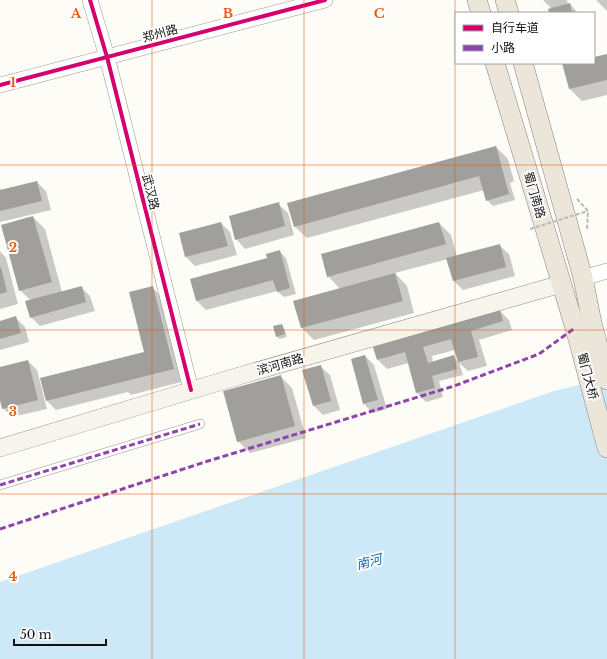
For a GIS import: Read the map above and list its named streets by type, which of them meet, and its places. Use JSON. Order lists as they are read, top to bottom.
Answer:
{
  "streets": {
    "highway": ["蜀门南路", "蜀门大桥"],
    "main road": ["滨河南路"],
    "street": ["郑州路", "武汉路"]
  },
  "crossings": [
    ["郑州路", "武汉路"],
    ["武汉路", "滨河南路"],
    ["蜀门南路", "滨河南路"],
    ["蜀门南路", "蜀门大桥"]
  ],
  "water": ["南河"],
  "legend": ["自行车道", "小路"],
  "scale_bar": "50 m",
  "grid": {
    "columns": ["A", "B", "C"],
    "rows": [
      "1",
      "2",
      "3",
      "4"
    ]
  }
}
